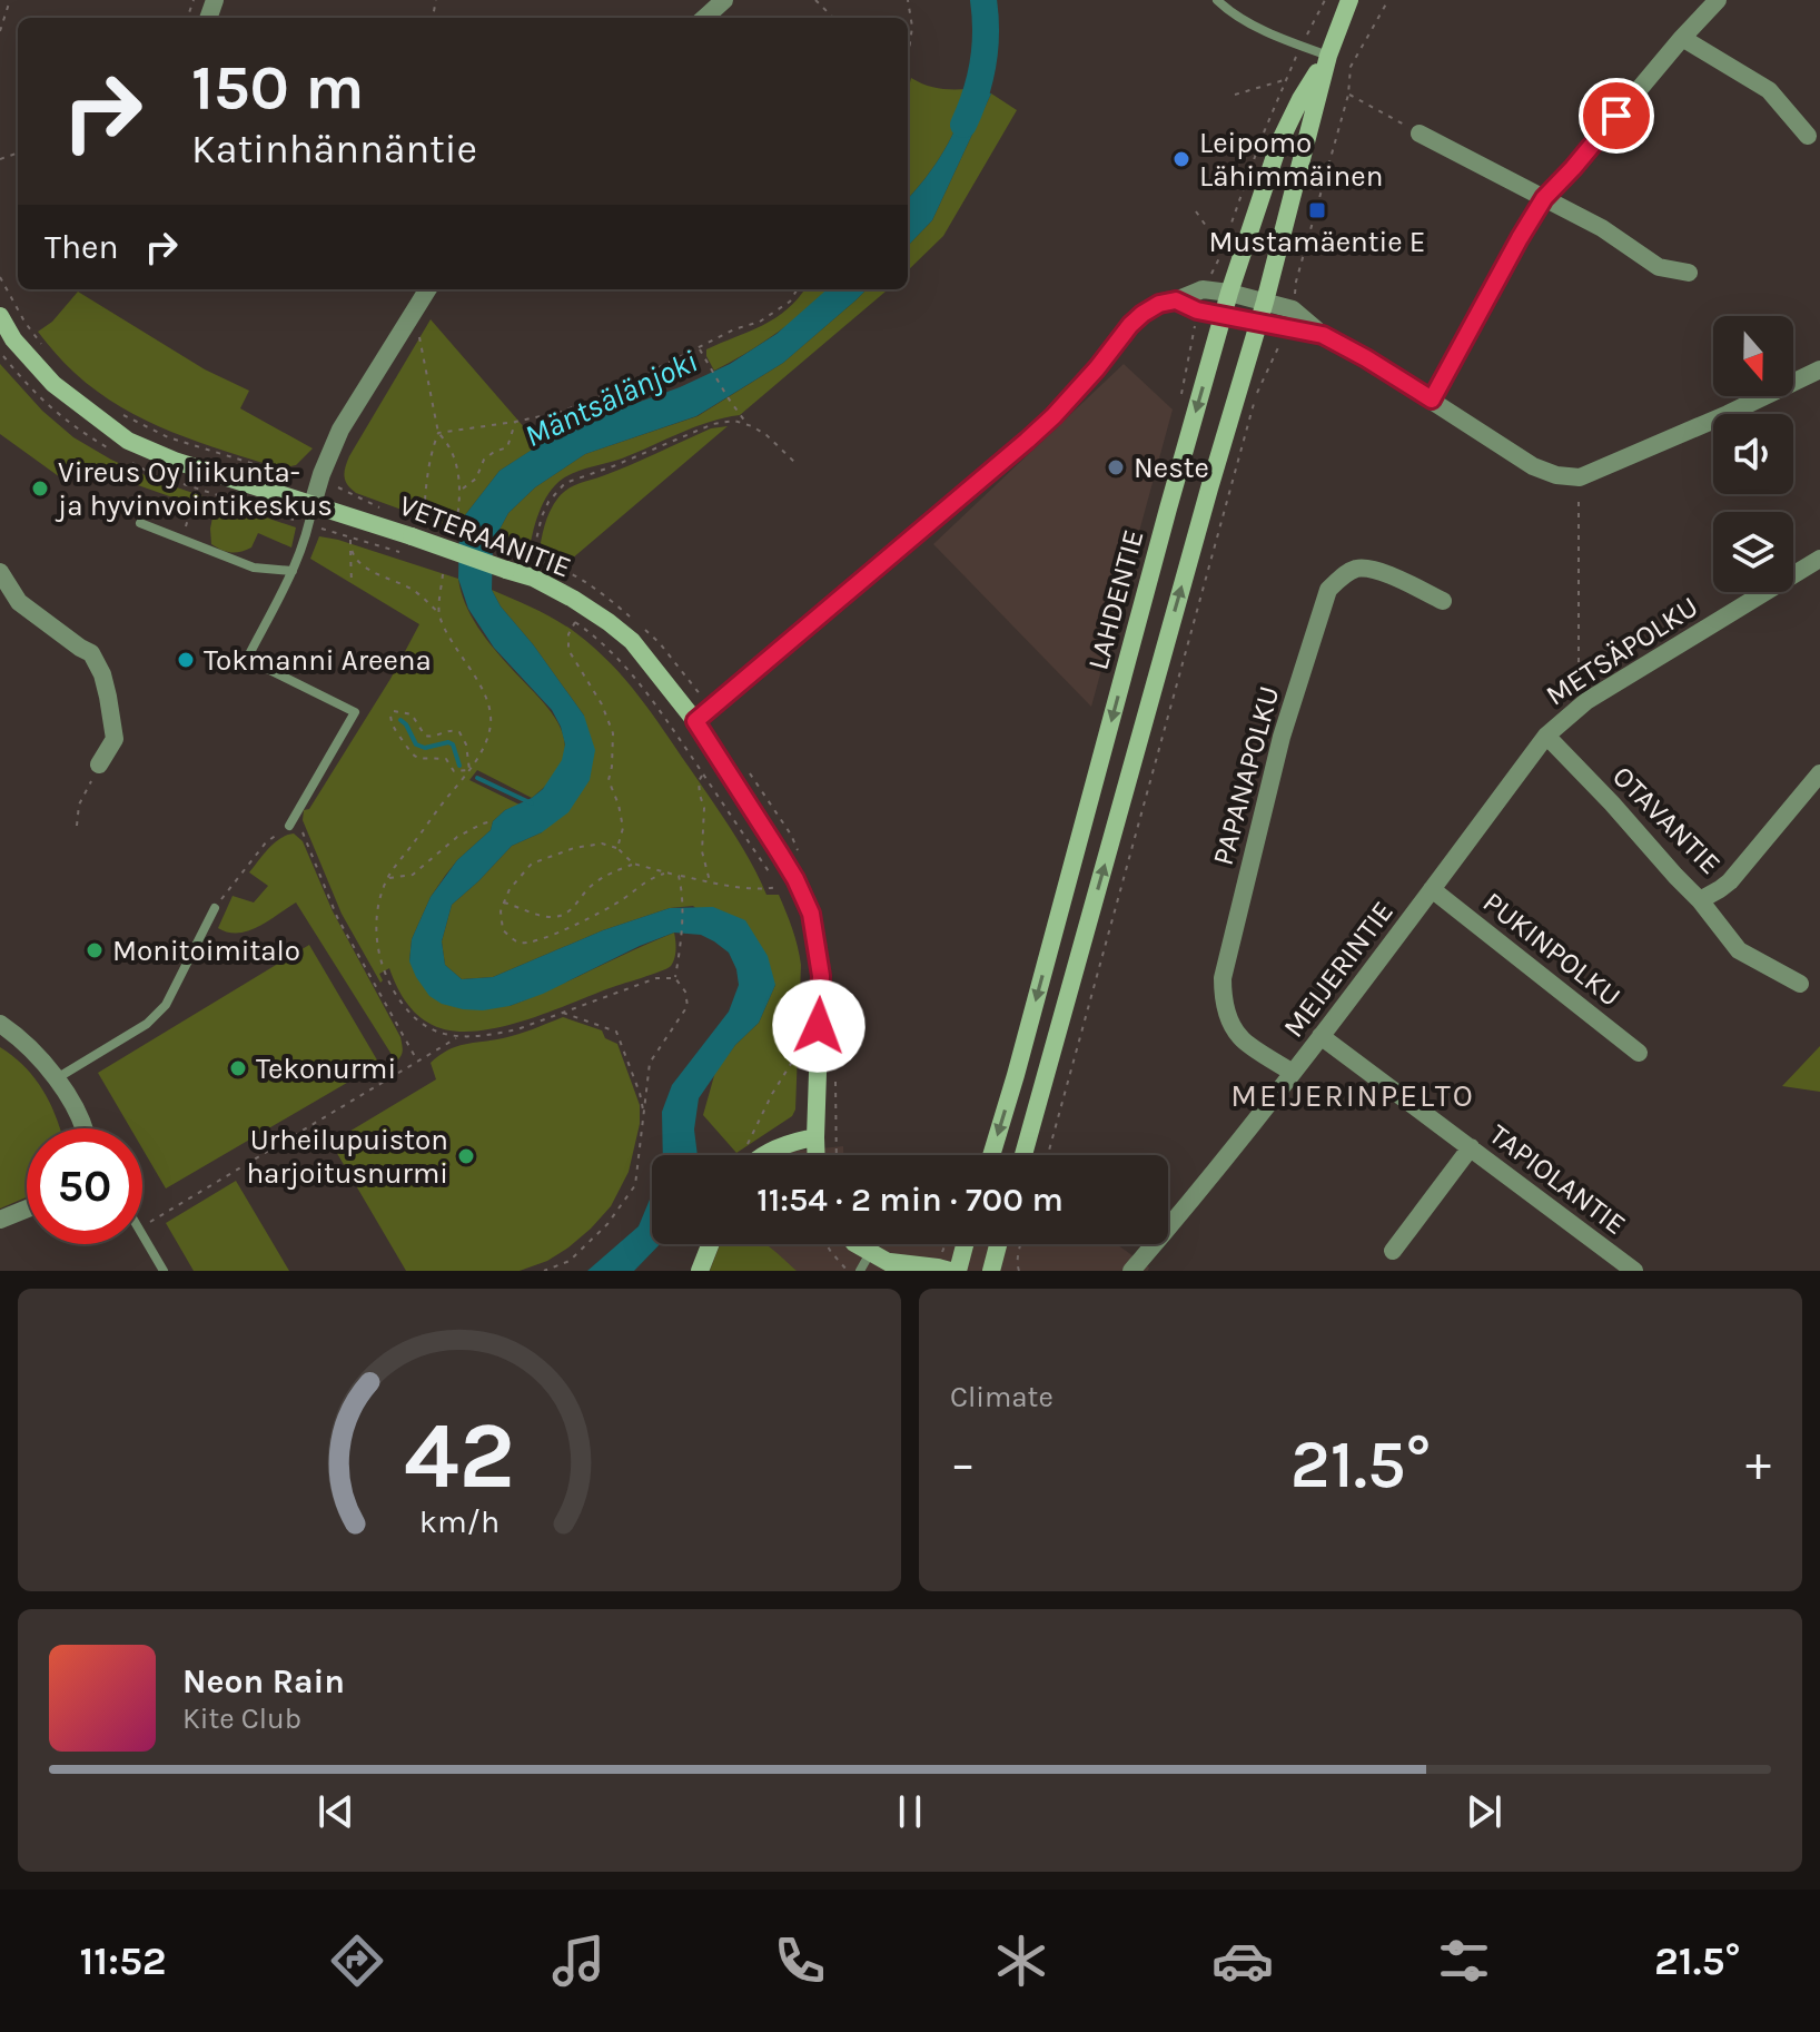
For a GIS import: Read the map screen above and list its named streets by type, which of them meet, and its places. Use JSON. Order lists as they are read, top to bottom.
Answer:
{
  "streets": {
    "main road": ["VETERAANITIE", "LAHDENTIE"],
    "street": [
      "METSÄPOLKU",
      "PAPANAPOLKU",
      "OTAVANTIE",
      "PUKINPOLKU",
      "MEIJERINTIE",
      "TAPIOLANTIE"
    ]
  },
  "crossings": [
    ["METSÄPOLKU", "OTAVANTIE"],
    ["METSÄPOLKU", "MEIJERINTIE"],
    ["PAPANAPOLKU", "MEIJERINTIE"],
    ["OTAVANTIE", "MEIJERINTIE"],
    ["PUKINPOLKU", "MEIJERINTIE"],
    ["MEIJERINTIE", "TAPIOLANTIE"]
  ],
  "districts": ["MEIJERINPELTO"],
  "water": ["Mäntsälänjoki"],
  "places": {
    "other": [
      "Leipomo Lähimmäinen",
      "Neste",
      "Vireus Oy liikunta- ja hyvinvointikeskus",
      "Tokmanni Areena",
      "Monitoimitalo",
      "Tekonurmi",
      "Urheilupuiston harjoitusnurmi"
    ],
    "transit": ["Mustamäentie E"]
  },
  "north": "bottom",
  "page": {
    "turn": ["150 m", "Katinhännäntie"],
    "then": "Then",
    "limit": "50",
    "trip": "11:54 · 2 min · 700 m",
    "tile": "Climate",
    "heat": ["−", "21.5°", "+"],
    "song": ["Neon Rain", "Kite Club"],
    "tabs": ["11:52", "21.5°"],
    "gauge": ["42", "km/h"]
  }
}
